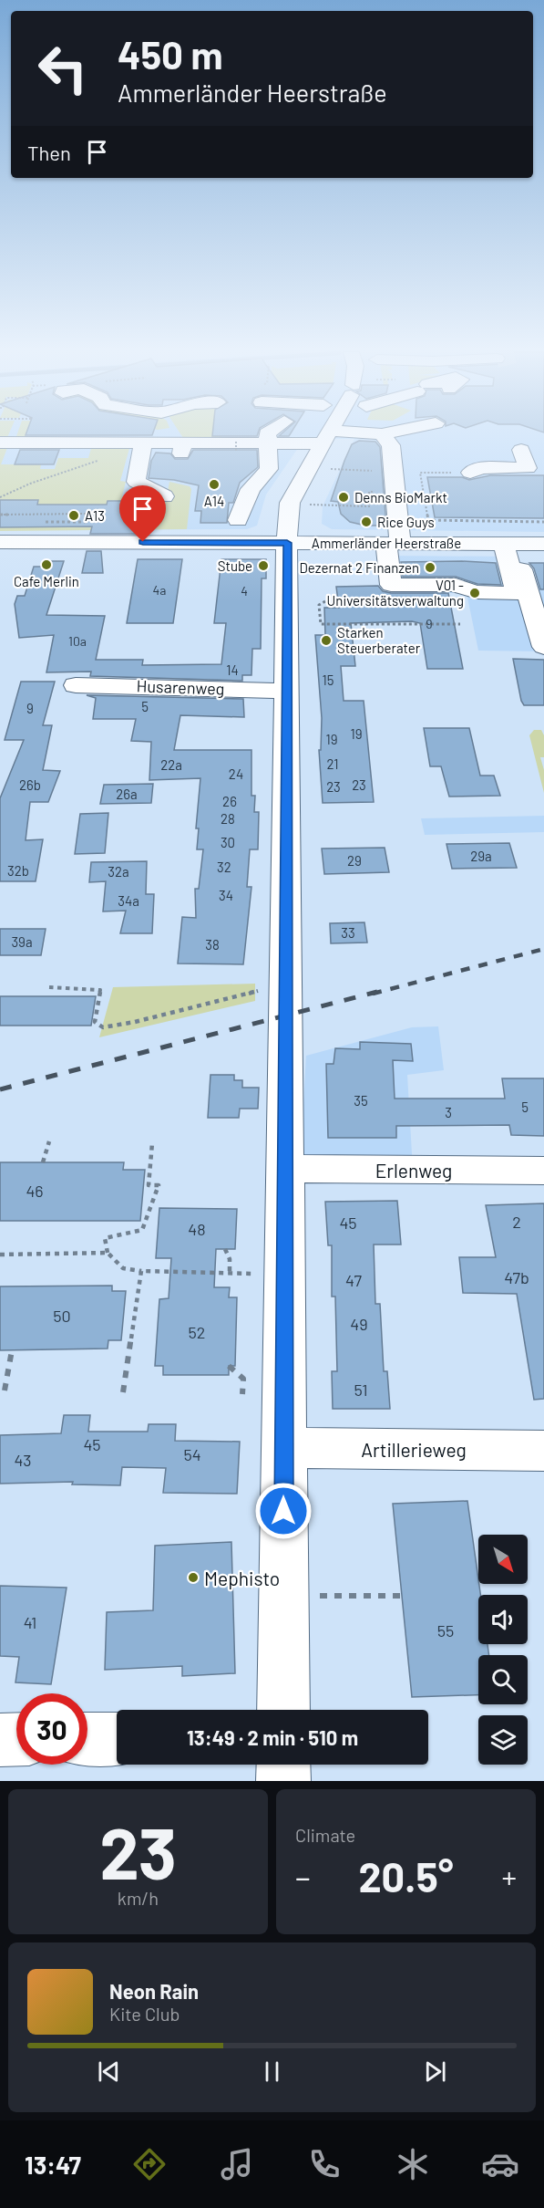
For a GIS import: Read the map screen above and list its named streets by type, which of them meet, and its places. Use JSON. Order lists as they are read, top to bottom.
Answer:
{
  "streets": {
    "street": [
      "Ammerländer Heerstraße",
      "Husarenweg",
      "Erlenweg",
      "Artillerieweg"
    ]
  },
  "places": [
    "A14",
    "Denns BioMarkt",
    "A13",
    "Rice Guys",
    "Cafe Merlin",
    "Stube",
    "Dezernat 2 Finanzen",
    "V01 - Universitätsverwaltung",
    "Starken Steuerberater",
    "Mephisto"
  ],
  "house_numbers": [
    "4a",
    "4",
    "9",
    "10a",
    "14",
    "15",
    "5",
    "9",
    "19",
    "19",
    "21",
    "22a",
    "24",
    "26b",
    "23",
    "23",
    "26a",
    "26",
    "28",
    "30",
    "29a",
    "29",
    "32",
    "32b",
    "32a",
    "34",
    "34a",
    "33",
    "39a",
    "38",
    "35",
    "5",
    "3",
    "46",
    "2",
    "45",
    "48",
    "47b",
    "47",
    "50",
    "49",
    "52",
    "51",
    "45",
    "54",
    "43",
    "41",
    "55"
  ],
  "north": "bottom right",
  "page": {
    "turn": ["450 m", "Ammerländer Heerstraße"],
    "then": "Then",
    "limit": "30",
    "trip": "13:49 · 2 min · 510 m",
    "tile": [
      ["23", "km/h"],
      "Climate"
    ],
    "heat": ["−", "20.5°", "+"],
    "song": ["Neon Rain", "Kite Club"],
    "tabs": "13:47"
  }
}
